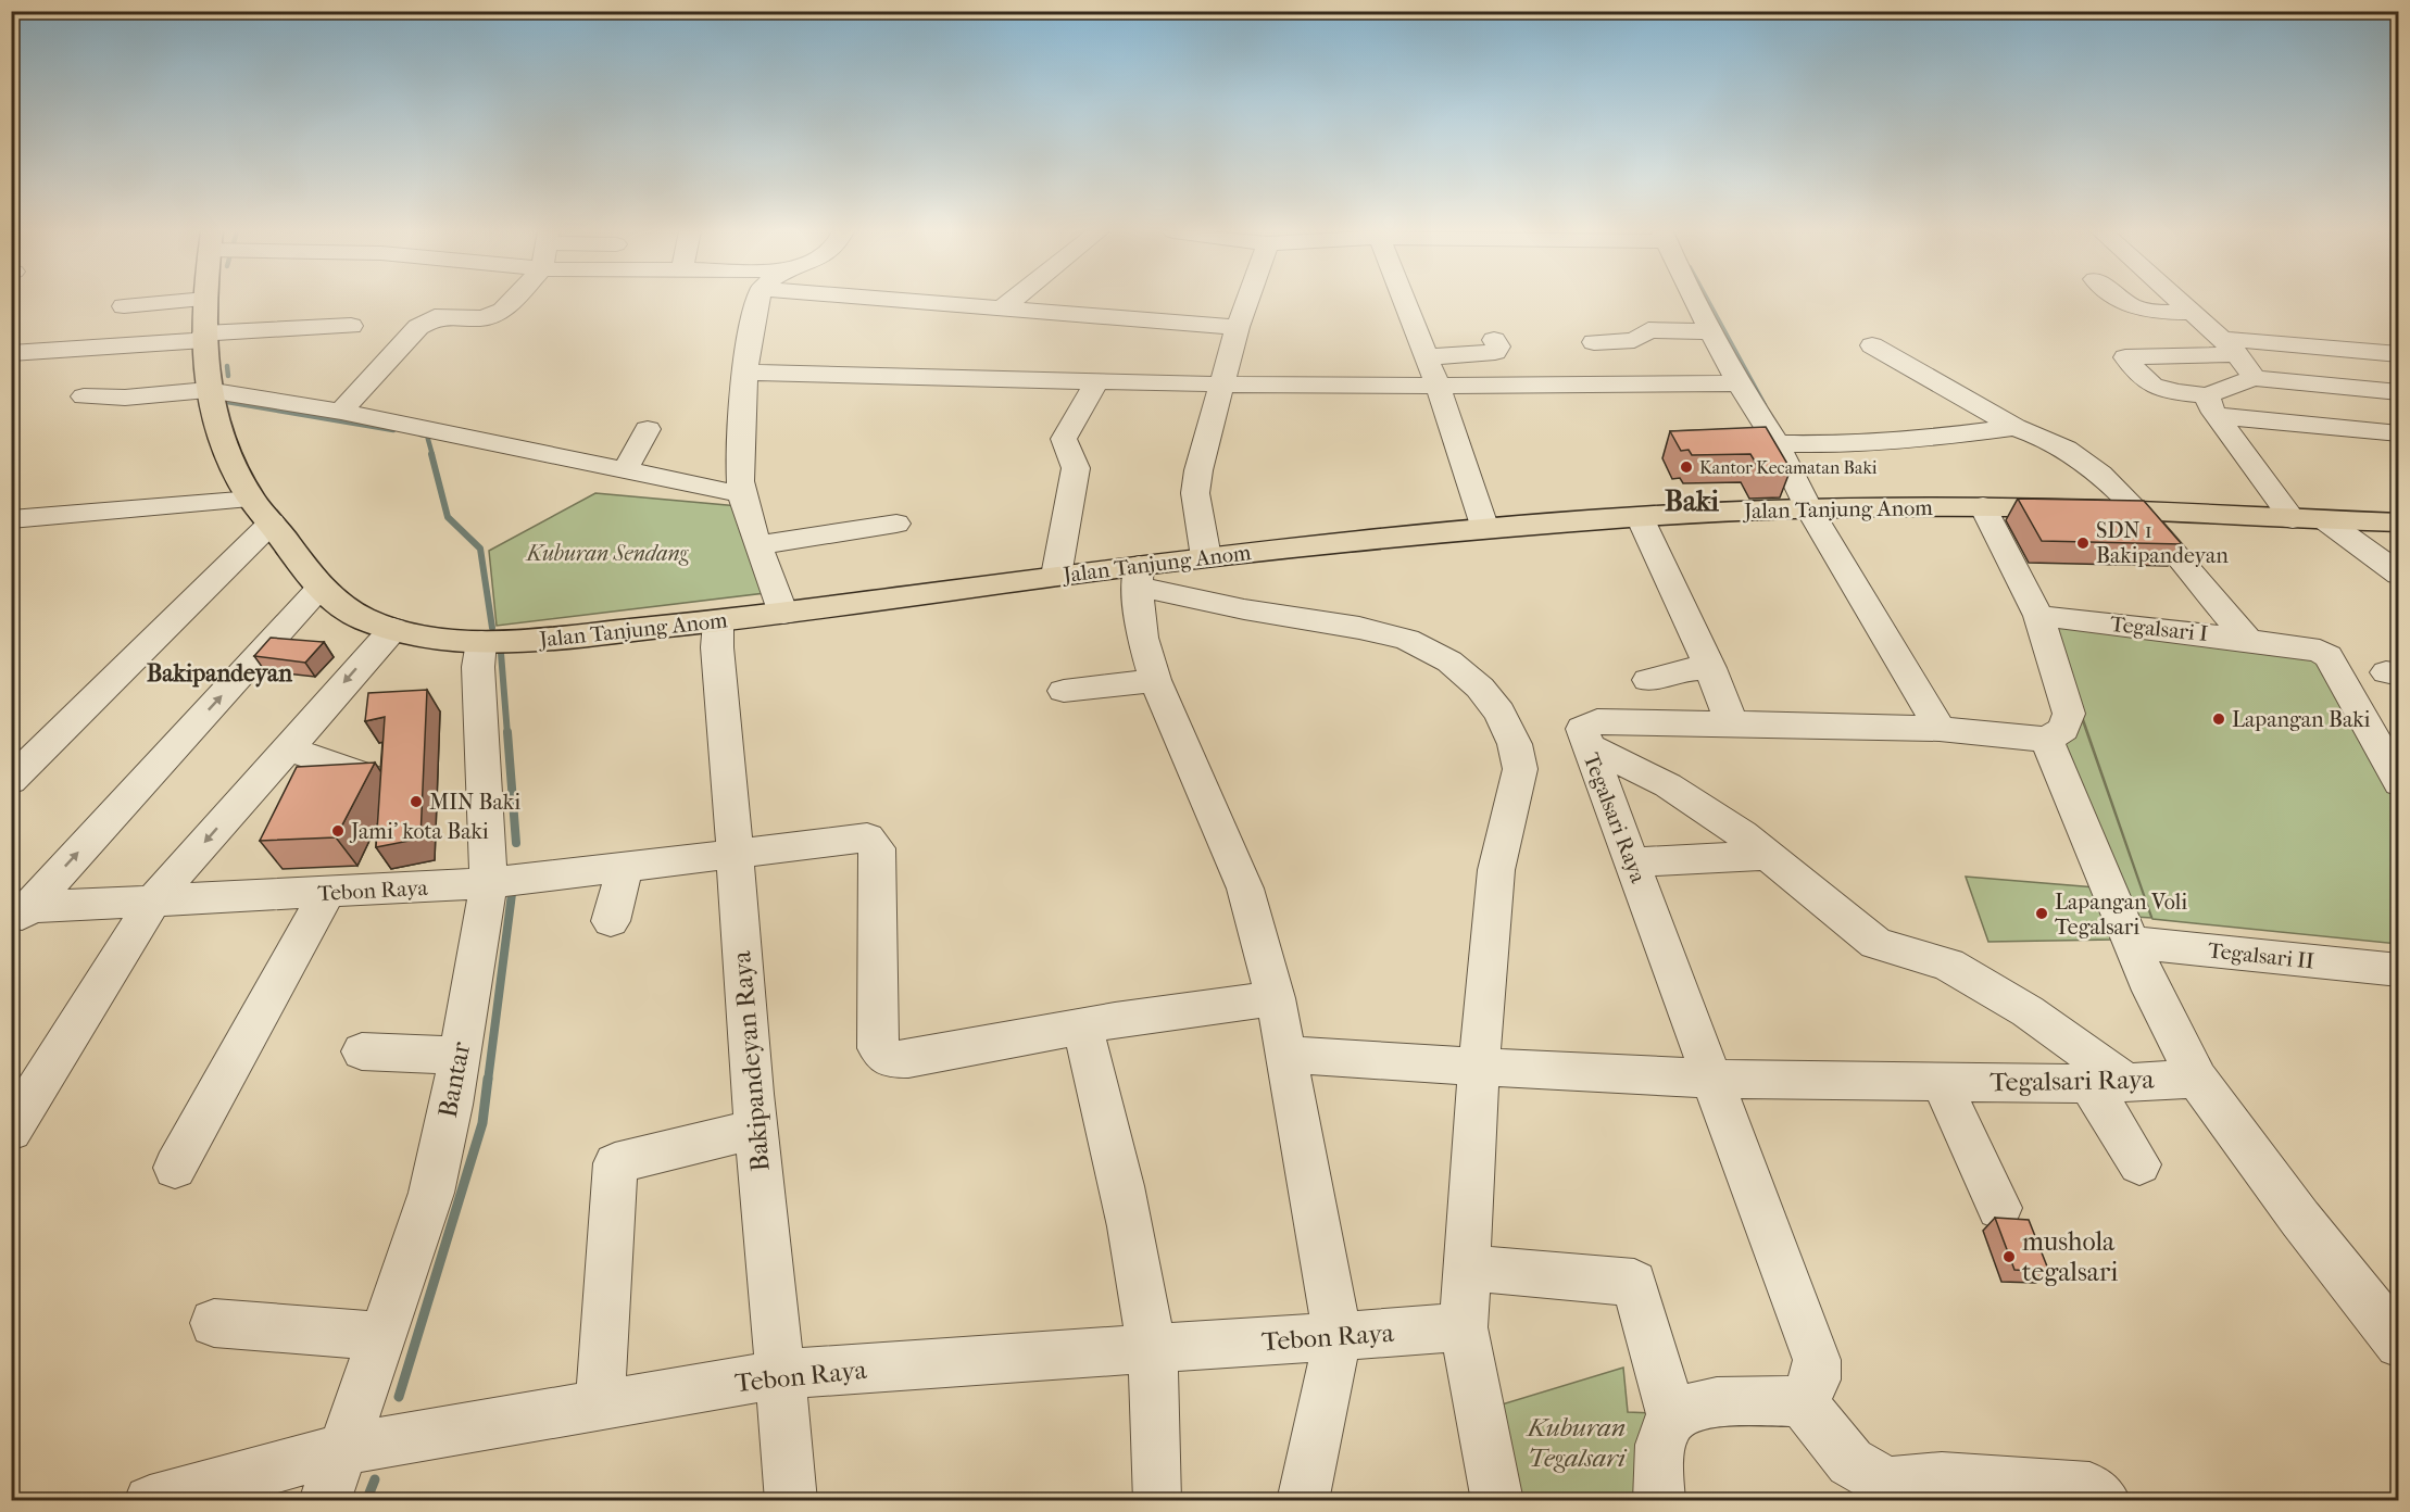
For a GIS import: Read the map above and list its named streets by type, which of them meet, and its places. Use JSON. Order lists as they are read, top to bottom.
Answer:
{
  "streets": {
    "main road": ["Jalan Tanjung Anom"],
    "street": [
      "Tegalsari I",
      "Tegalsari Raya",
      "Tebon Raya",
      "Tegalsari II",
      "Bakipandeyan Raya",
      "Bantar"
    ]
  },
  "crossings": [
    ["Jalan Tanjung Anom", "Tegalsari I"],
    ["Jalan Tanjung Anom", "Bakipandeyan Raya"],
    ["Jalan Tanjung Anom", "Bantar"],
    ["Tegalsari Raya", "Tegalsari II"],
    ["Tebon Raya", "Bakipandeyan Raya"],
    ["Tebon Raya", "Bantar"]
  ],
  "districts": ["Baki", "Bakipandeyan"],
  "parks": ["Kuburan Sendang", "Kuburan Tegalsari"],
  "places": [
    "Kantor Kecamatan Baki",
    "SDN 1 Bakipandeyan",
    "Lapangan Baki",
    "MIN Baki",
    "Jami' kota Baki",
    "Lapangan Voli Tegalsari",
    "mushola tegalsari"
  ]
}
